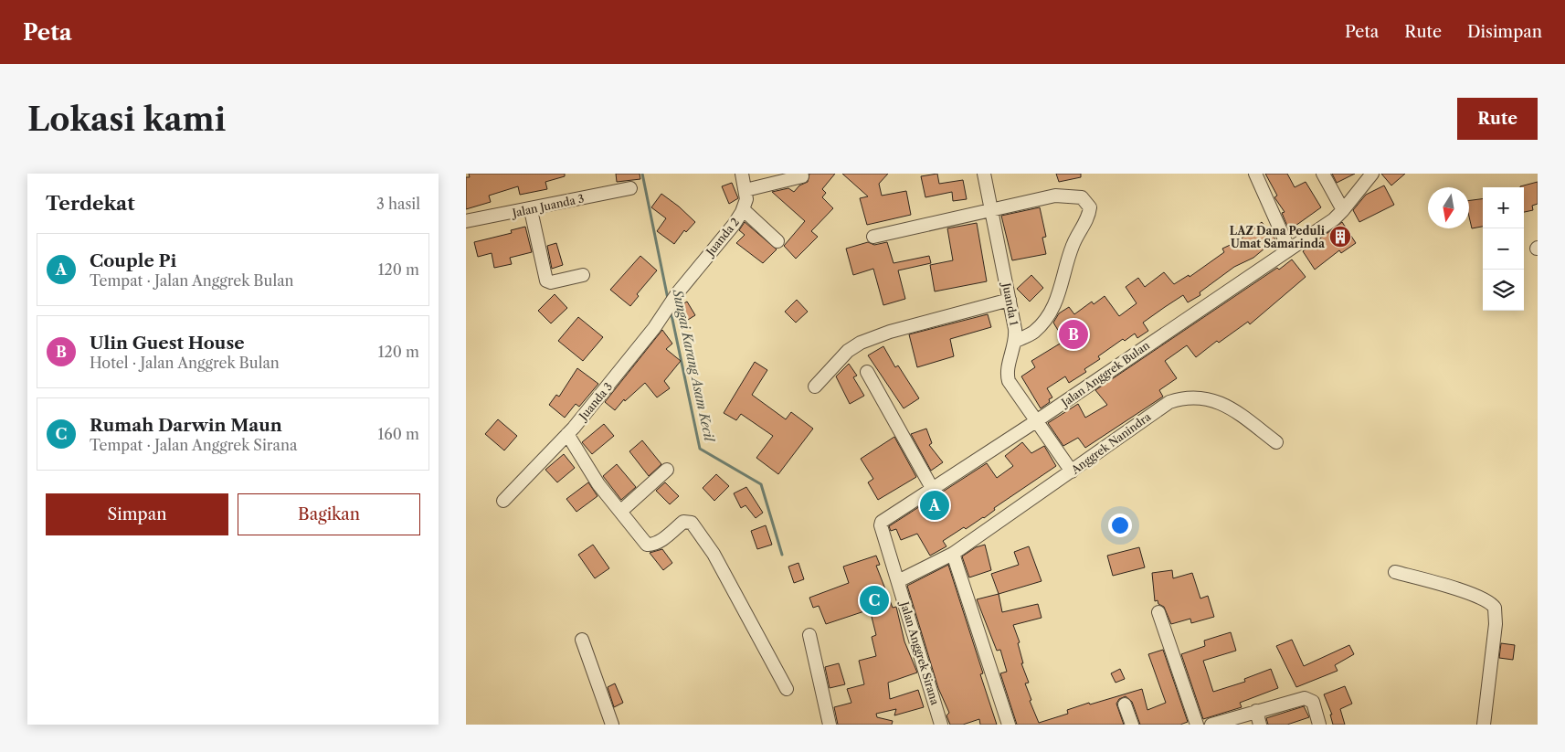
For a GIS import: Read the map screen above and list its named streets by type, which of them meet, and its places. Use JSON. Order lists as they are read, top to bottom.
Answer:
{
  "streets": {
    "street": [
      "Jalan Juanda 3",
      "Juanda 2",
      "Juanda 1",
      "Jalan Anggrek Bulan",
      "Juanda 3",
      "Anggrek Nanindra",
      "Jalan Anggrek Sirana"
    ]
  },
  "crossings": [
    ["Juanda 2", "Juanda 3"],
    ["Juanda 1", "Jalan Anggrek Bulan"],
    ["Juanda 1", "Anggrek Nanindra"],
    ["Jalan Anggrek Bulan", "Anggrek Nanindra"],
    ["Jalan Anggrek Bulan", "Jalan Anggrek Sirana"],
    ["Anggrek Nanindra", "Jalan Anggrek Sirana"]
  ],
  "water": ["Sungai Karang Asam Kecil"],
  "places": {
    "building": ["LAZ Dana Peduli Umat Samarinda"]
  },
  "north": "bottom",
  "page": {
    "header": "Peta",
    "nav": ["Peta", "Rute", "Disimpan"],
    "buttons": [
      "Rute",
      ["Simpan", "Bagikan"]
    ],
    "title": "Lokasi kami",
    "heading": ["Terdekat", "3 hasil"],
    "map_buttons": ["+", "−"],
    "list": [
      {
        "mark": "A",
        "name": "Couple Pi",
        "note": "Tempat · Jalan Anggrek Bulan",
        "value": "120 m"
      },
      {
        "mark": "B",
        "name": "Ulin Guest House",
        "note": "Hotel · Jalan Anggrek Bulan",
        "value": "120 m"
      },
      {
        "mark": "C",
        "name": "Rumah Darwin Maun",
        "note": "Tempat · Jalan Anggrek Sirana",
        "value": "160 m"
      }
    ],
    "pins": ["B", "A", "C"]
  }
}
